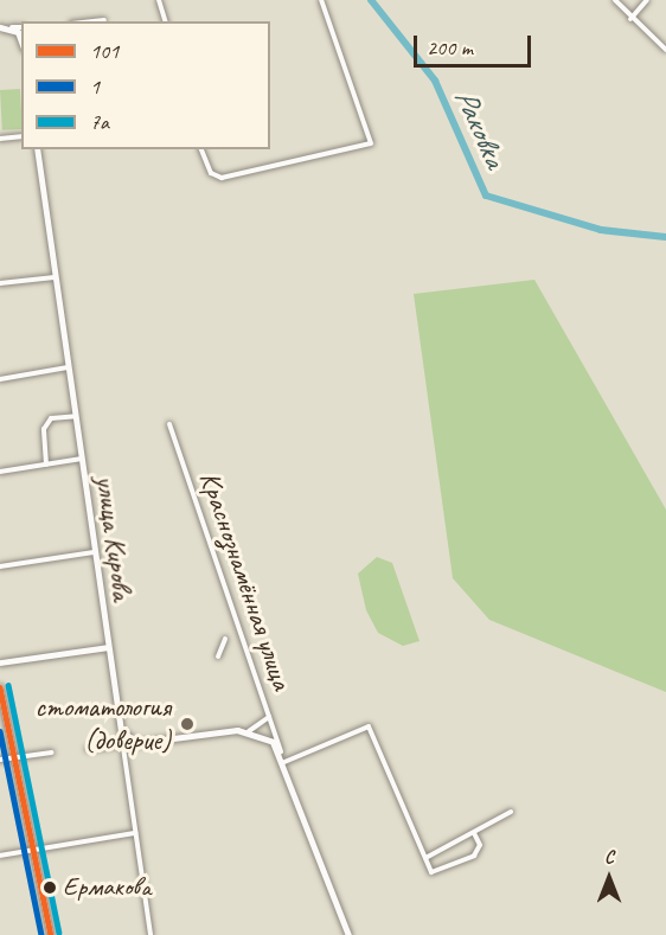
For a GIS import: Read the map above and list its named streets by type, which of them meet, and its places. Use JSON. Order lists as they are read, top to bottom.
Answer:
{
  "streets": {
    "highway": ["улица Кирова", "Краснознамённая улица"]
  },
  "water": ["Раковка"],
  "places": ["стоматология (доверие)", "Ермакова"],
  "lines": ["transit line 7а", "transit line 101", "transit line 1"],
  "legend": ["101", "1", "7а"],
  "scale_bar": "200 m",
  "north": "top"
}
